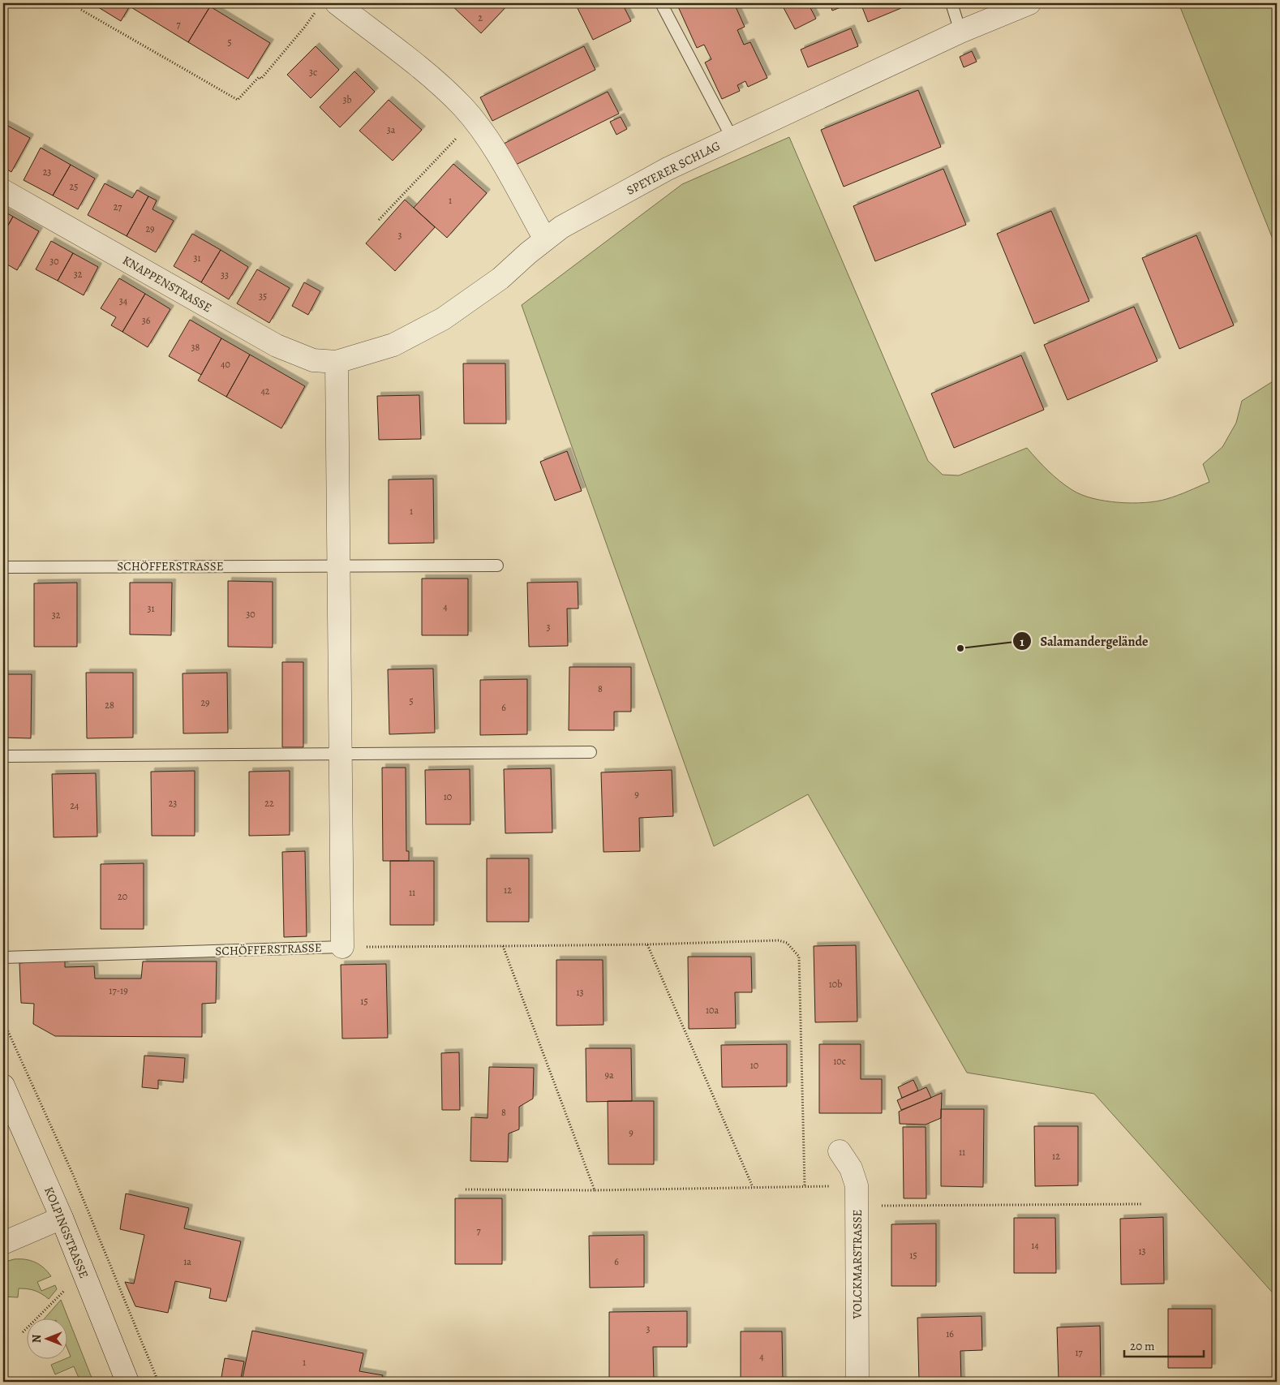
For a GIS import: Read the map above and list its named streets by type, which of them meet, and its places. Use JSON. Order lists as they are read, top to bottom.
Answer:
{
  "streets": {
    "street": [
      "SPEYERER SCHLAG",
      "KNAPPENSTRASSE",
      "KOLPINGSTRASSE",
      "VOLCKMARSTRASSE"
    ],
    "lane": ["SCHÖFFERSTRASSE"]
  },
  "crossings": [
    ["SPEYERER SCHLAG", "KNAPPENSTRASSE"]
  ],
  "places": ["Salamandergelände"],
  "house_numbers": [
    "2",
    "7",
    "5",
    "3c",
    "3b",
    "3a",
    "23",
    "25",
    "1",
    "27",
    "29",
    "3",
    "31",
    "30",
    "32",
    "33",
    "35",
    "34",
    "36",
    "38",
    "40",
    "42",
    "1",
    "4",
    "31",
    "30",
    "32",
    "3",
    "8",
    "5",
    "29",
    "28",
    "6",
    "9",
    "10",
    "23",
    "22",
    "24",
    "12",
    "11",
    "20",
    "10b",
    "17-19",
    "13",
    "15",
    "10a",
    "10c",
    "10",
    "9a",
    "8",
    "9",
    "11",
    "12",
    "7",
    "14",
    "13",
    "15",
    "1a",
    "6",
    "3",
    "16",
    "17",
    "4",
    "1"
  ],
  "scale_bar": "20 m",
  "north": "left"
}
